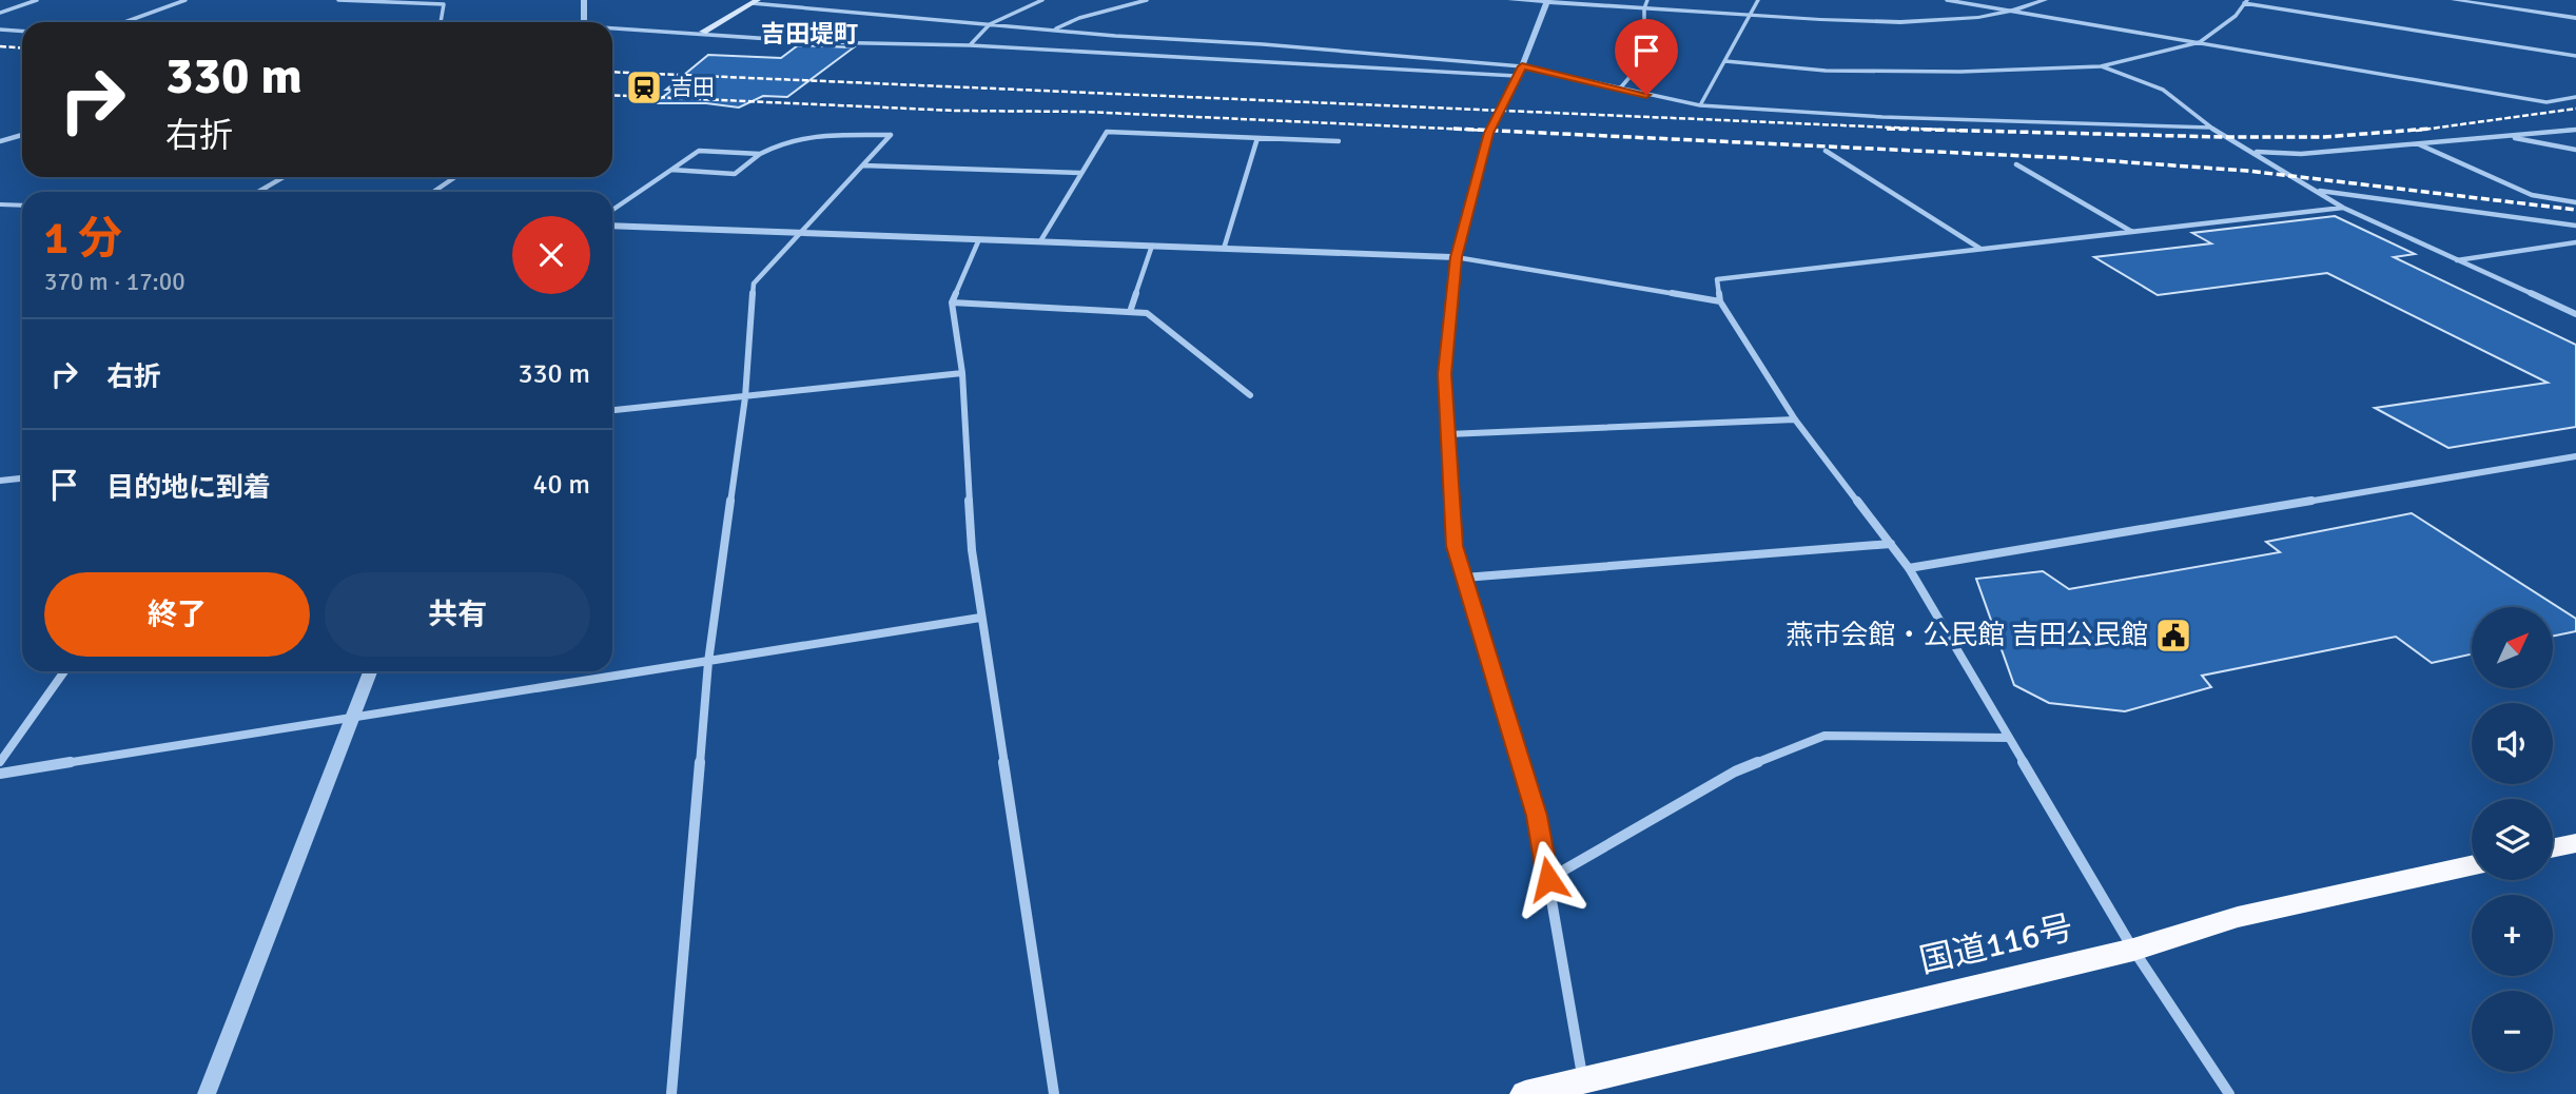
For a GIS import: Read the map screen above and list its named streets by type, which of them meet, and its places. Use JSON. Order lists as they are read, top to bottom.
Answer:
{
  "streets": {
    "highway": ["国道116号"]
  },
  "districts": ["吉田堤町"],
  "places": {
    "station": ["吉田"],
    "public building": ["燕市会館・公民館 吉田公民館"]
  },
  "north": "top right",
  "page": {
    "turn": ["330 m", "右折"],
    "heading": ["1 分", "370 m · 17:00"],
    "list": [
      {
        "name": "右折",
        "value": "330 m"
      },
      {
        "name": "目的地に到着",
        "value": "40 m"
      }
    ],
    "buttons": ["終了", "共有"],
    "map_buttons": ["+", "−"]
  }
}
